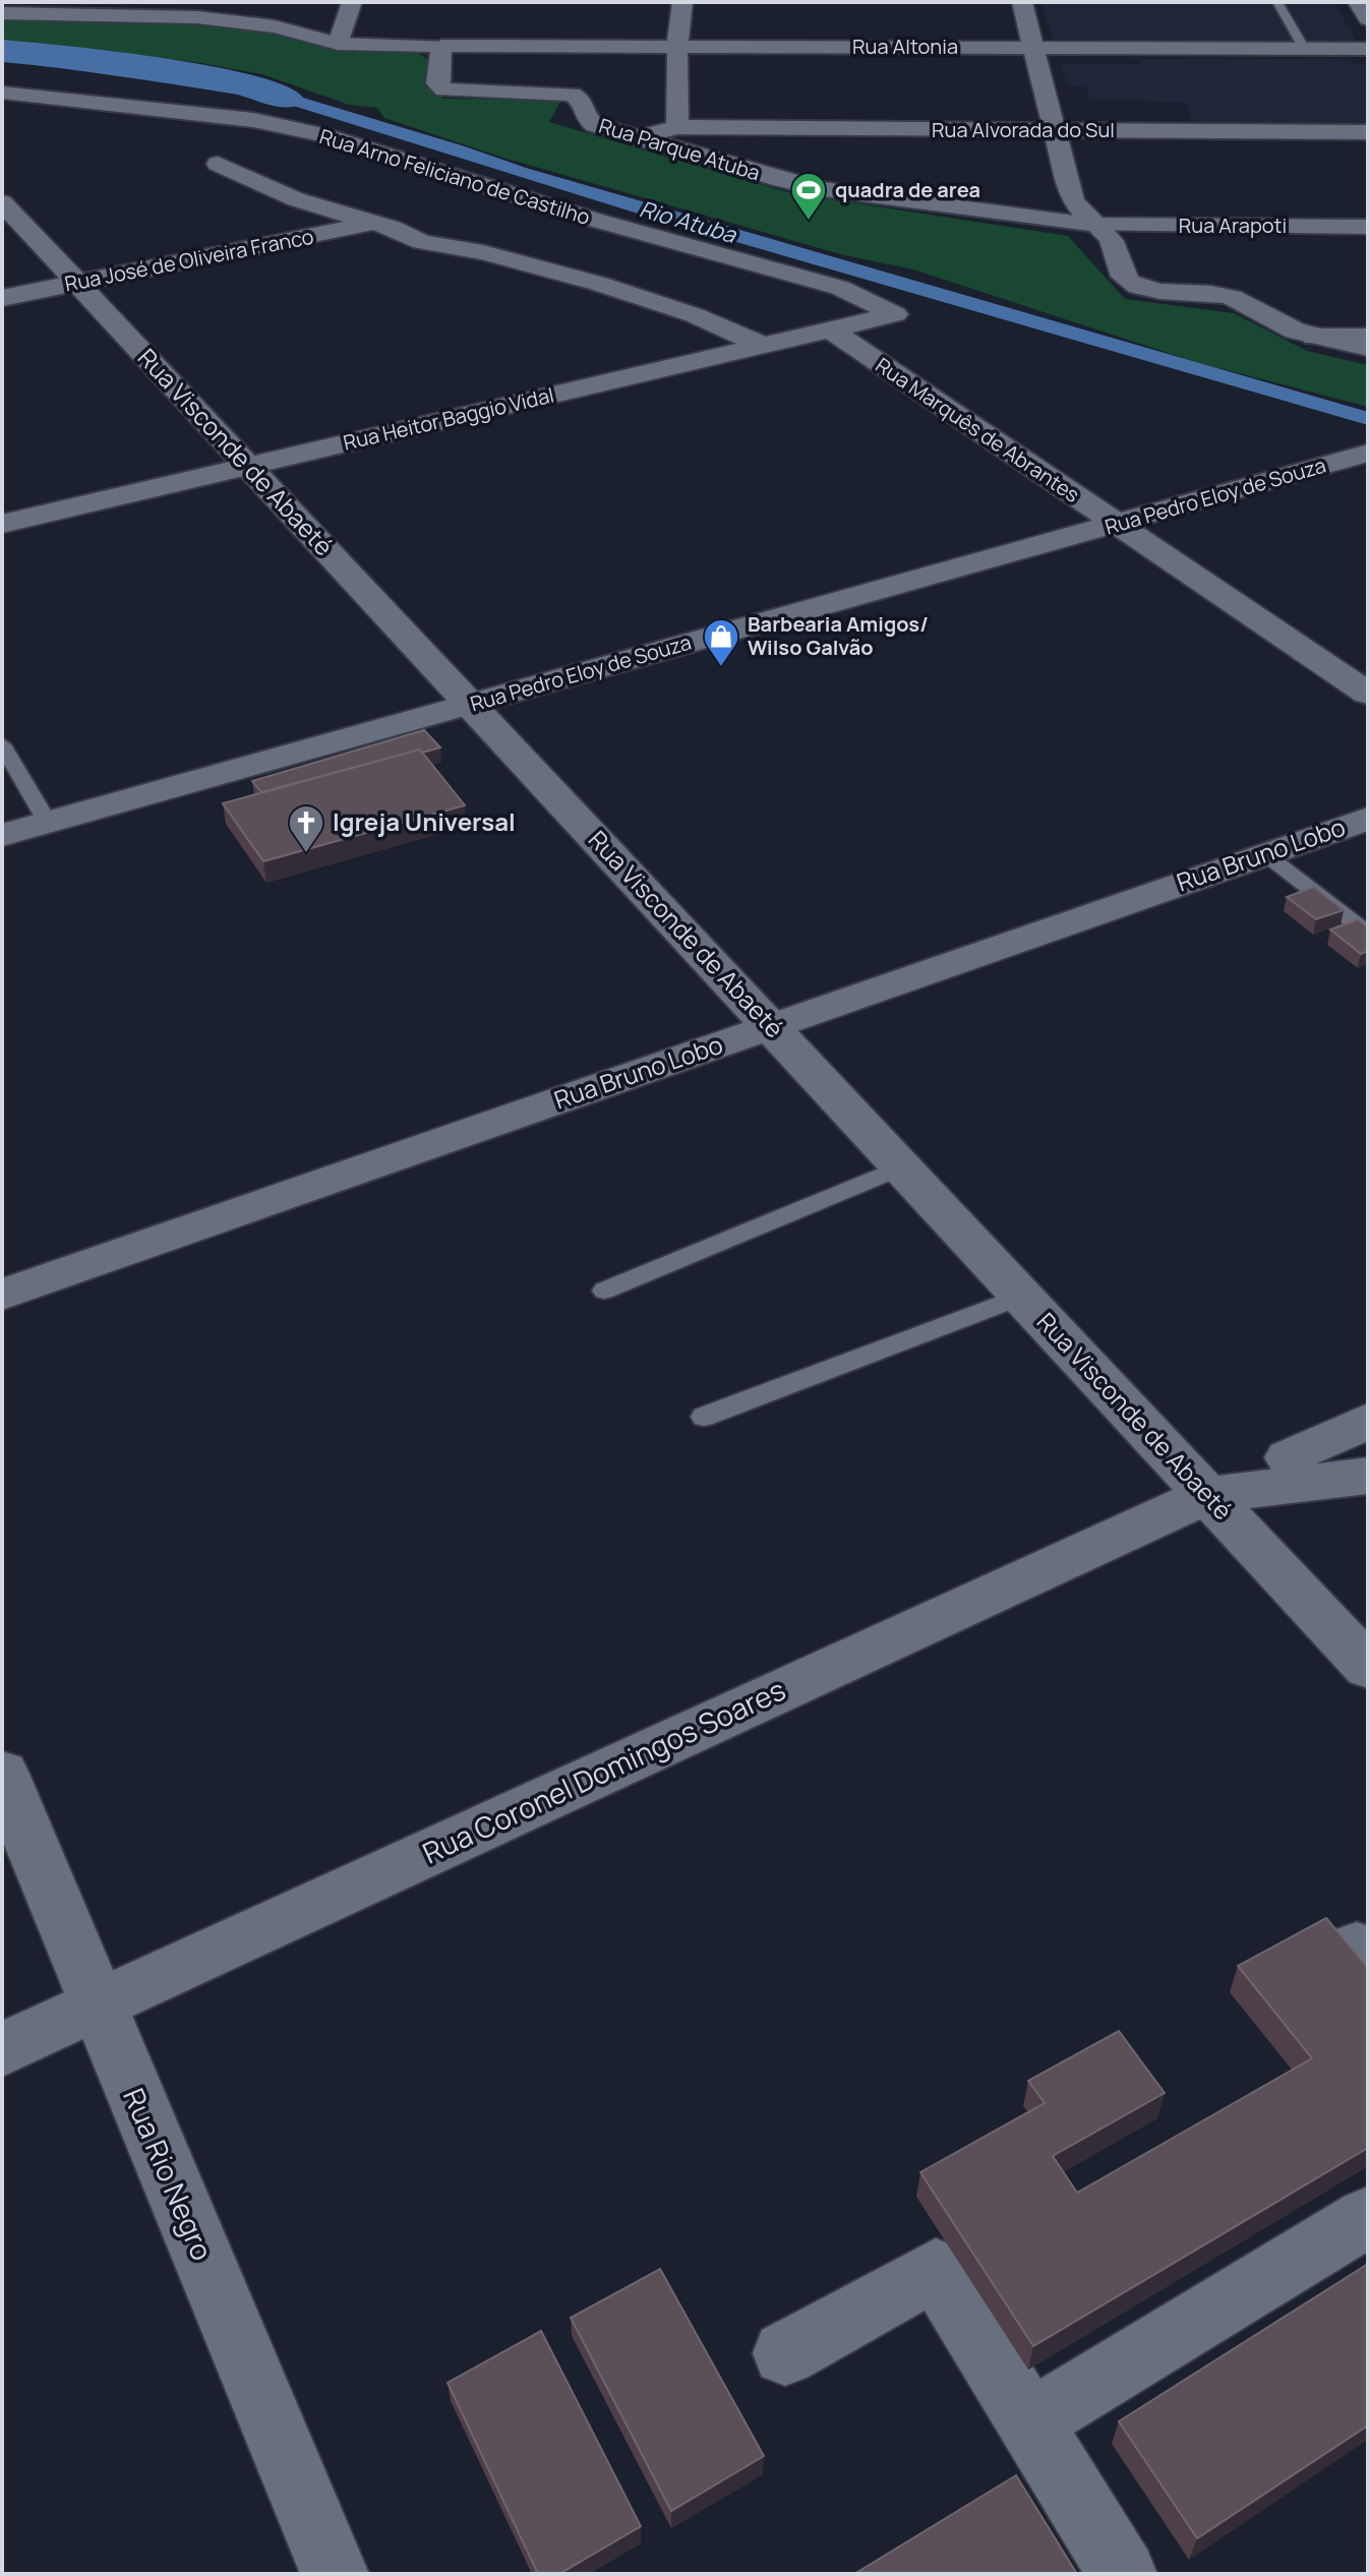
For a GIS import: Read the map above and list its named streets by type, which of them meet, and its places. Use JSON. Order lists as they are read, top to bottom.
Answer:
{
  "streets": {
    "street": [
      "Rua Altonia",
      "Rua Alvorada do Sul",
      "Rua Parque Atuba",
      "Rua Arno Feliciano de Castilho",
      "Rua Arapoti",
      "Rua José de Oliveira Franco",
      "Rua Heitor Baggio Vidal",
      "Rua Marquês de Abrantes",
      "Rua Visconde de Abaeté",
      "Rua Pedro Eloy de Souza",
      "Rua Bruno Lobo",
      "Rua Coronel Domingos Soares",
      "Rua Rio Negro"
    ]
  },
  "crossings": [
    ["Rua Altonia", "Rua Parque Atuba"],
    ["Rua Alvorada do Sul", "Rua Parque Atuba"],
    ["Rua Parque Atuba", "Rua Arapoti"],
    ["Rua Arno Feliciano de Castilho", "Rua Heitor Baggio Vidal"],
    ["Rua José de Oliveira Franco", "Rua Visconde de Abaeté"],
    ["Rua Heitor Baggio Vidal", "Rua Marquês de Abrantes"],
    ["Rua Heitor Baggio Vidal", "Rua Visconde de Abaeté"],
    ["Rua Marquês de Abrantes", "Rua Pedro Eloy de Souza"],
    ["Rua Visconde de Abaeté", "Rua Pedro Eloy de Souza"],
    ["Rua Visconde de Abaeté", "Rua Bruno Lobo"],
    ["Rua Visconde de Abaeté", "Rua Coronel Domingos Soares"],
    ["Rua Coronel Domingos Soares", "Rua Rio Negro"]
  ],
  "water": ["Rio Atuba"],
  "places": {
    "sports": ["quadra de area"],
    "shop": ["Barbearia Amigos/ Wilso Galvão"],
    "church": ["Igreja Universal"]
  }
}
